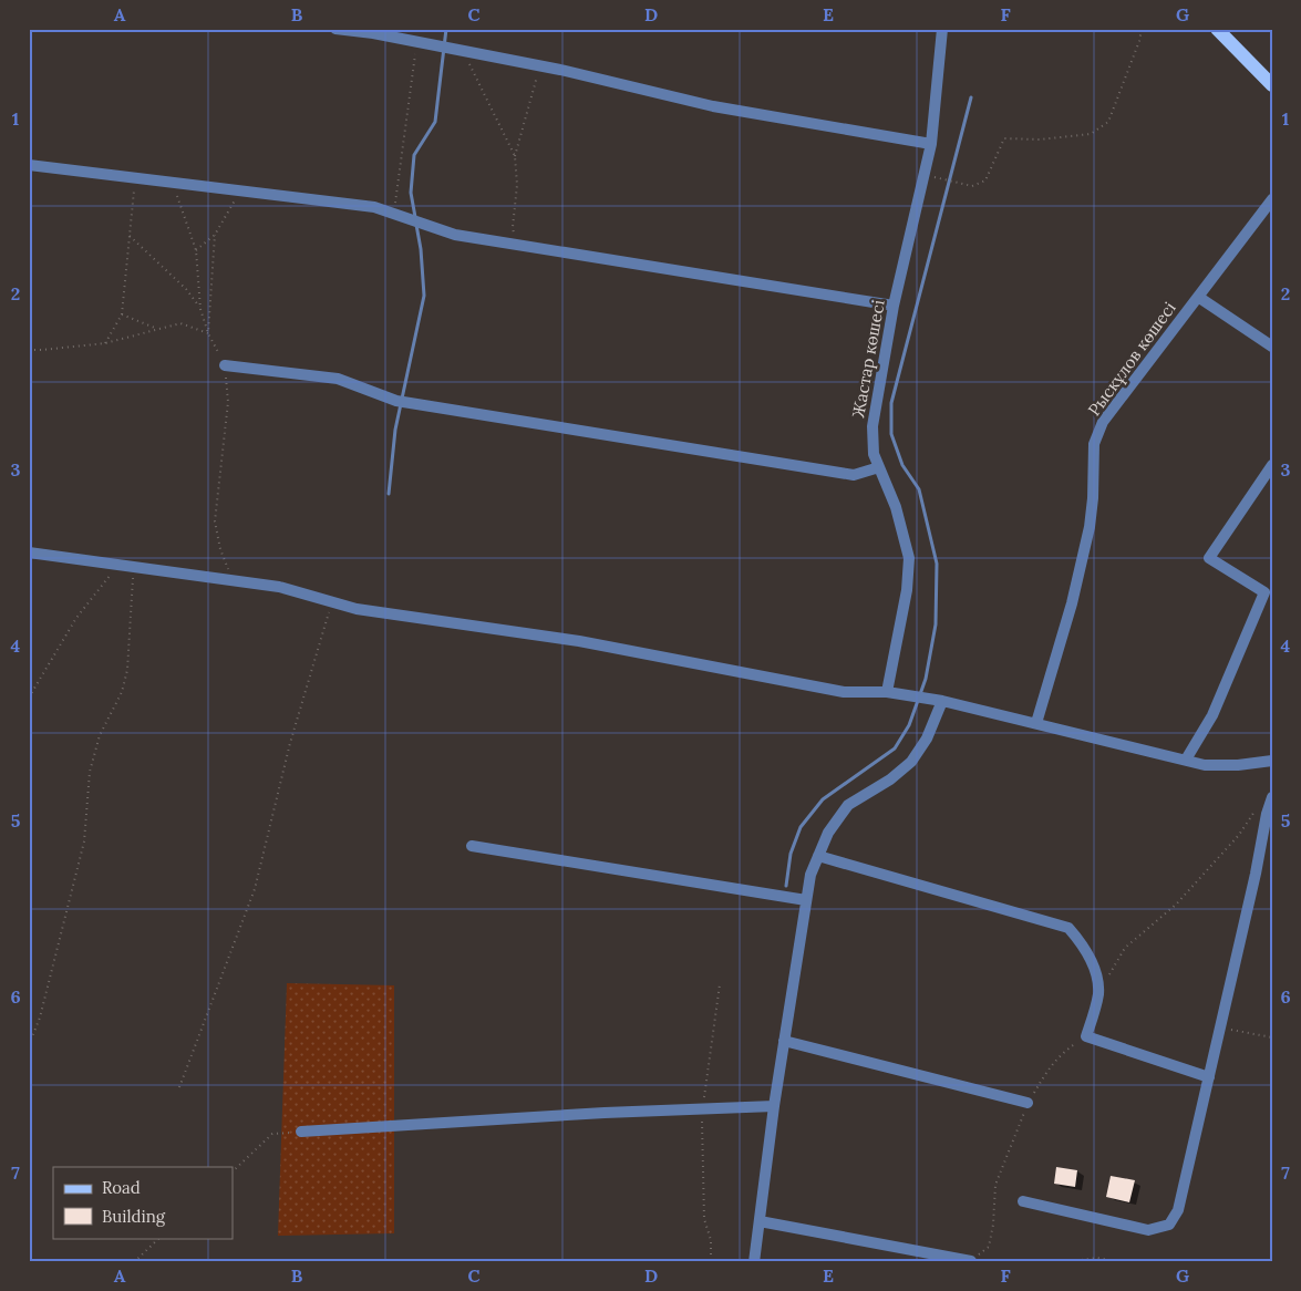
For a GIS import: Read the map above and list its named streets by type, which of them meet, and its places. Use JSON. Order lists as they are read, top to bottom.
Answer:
{
  "streets": {
    "street": ["Жастар көшесі", "Рыскұлов көшесі"]
  },
  "legend": ["Road", "Building"],
  "grid": {
    "columns": [
      "A",
      "B",
      "C",
      "D",
      "E",
      "F",
      "G"
    ],
    "rows": [
      "1",
      "2",
      "3",
      "4",
      "5",
      "6",
      "7"
    ]
  }
}
